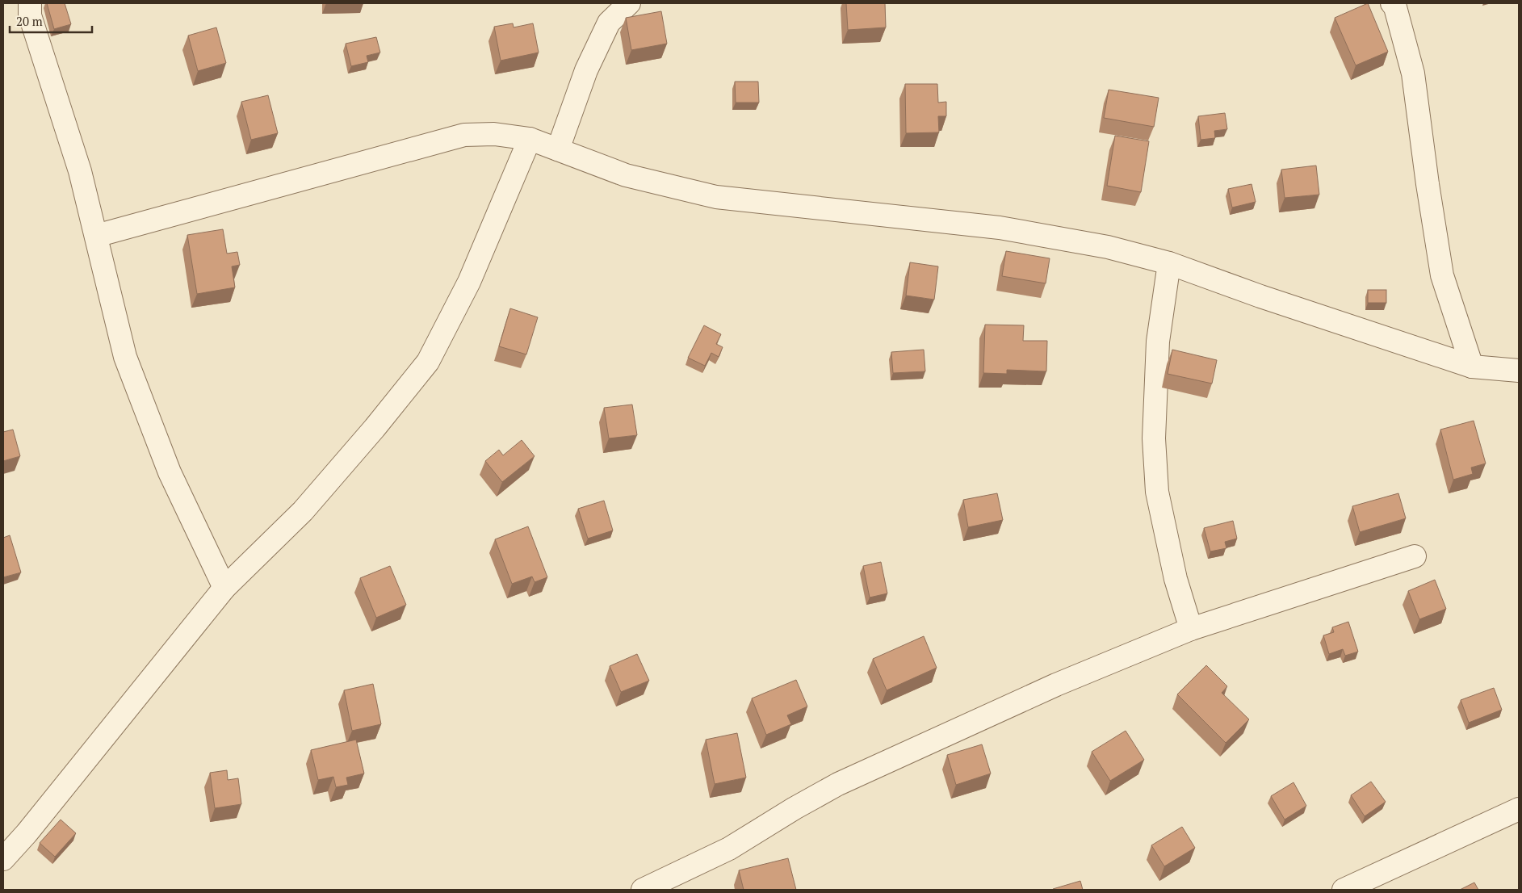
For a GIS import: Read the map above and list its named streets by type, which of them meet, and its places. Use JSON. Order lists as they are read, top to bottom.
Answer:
{
  "scale_bar": "20 m"
}
